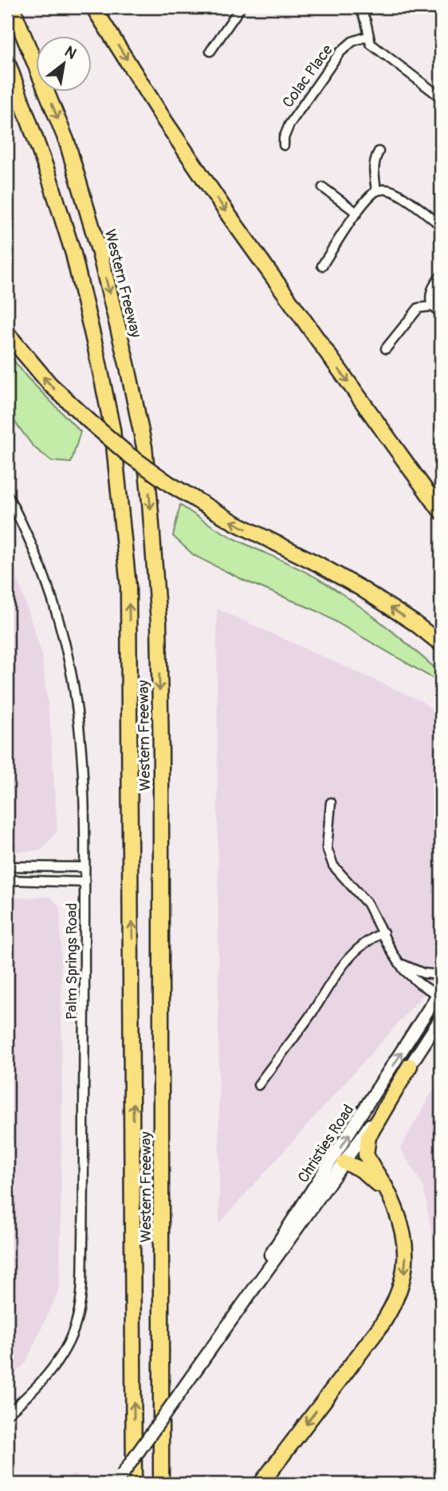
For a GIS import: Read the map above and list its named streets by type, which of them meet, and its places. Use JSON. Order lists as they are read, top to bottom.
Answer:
{
  "streets": {
    "highway": ["Western Freeway"],
    "main road": ["Christies Road"],
    "street": ["Colac Place", "Palm Springs Road"]
  },
  "north": "top right"
}
